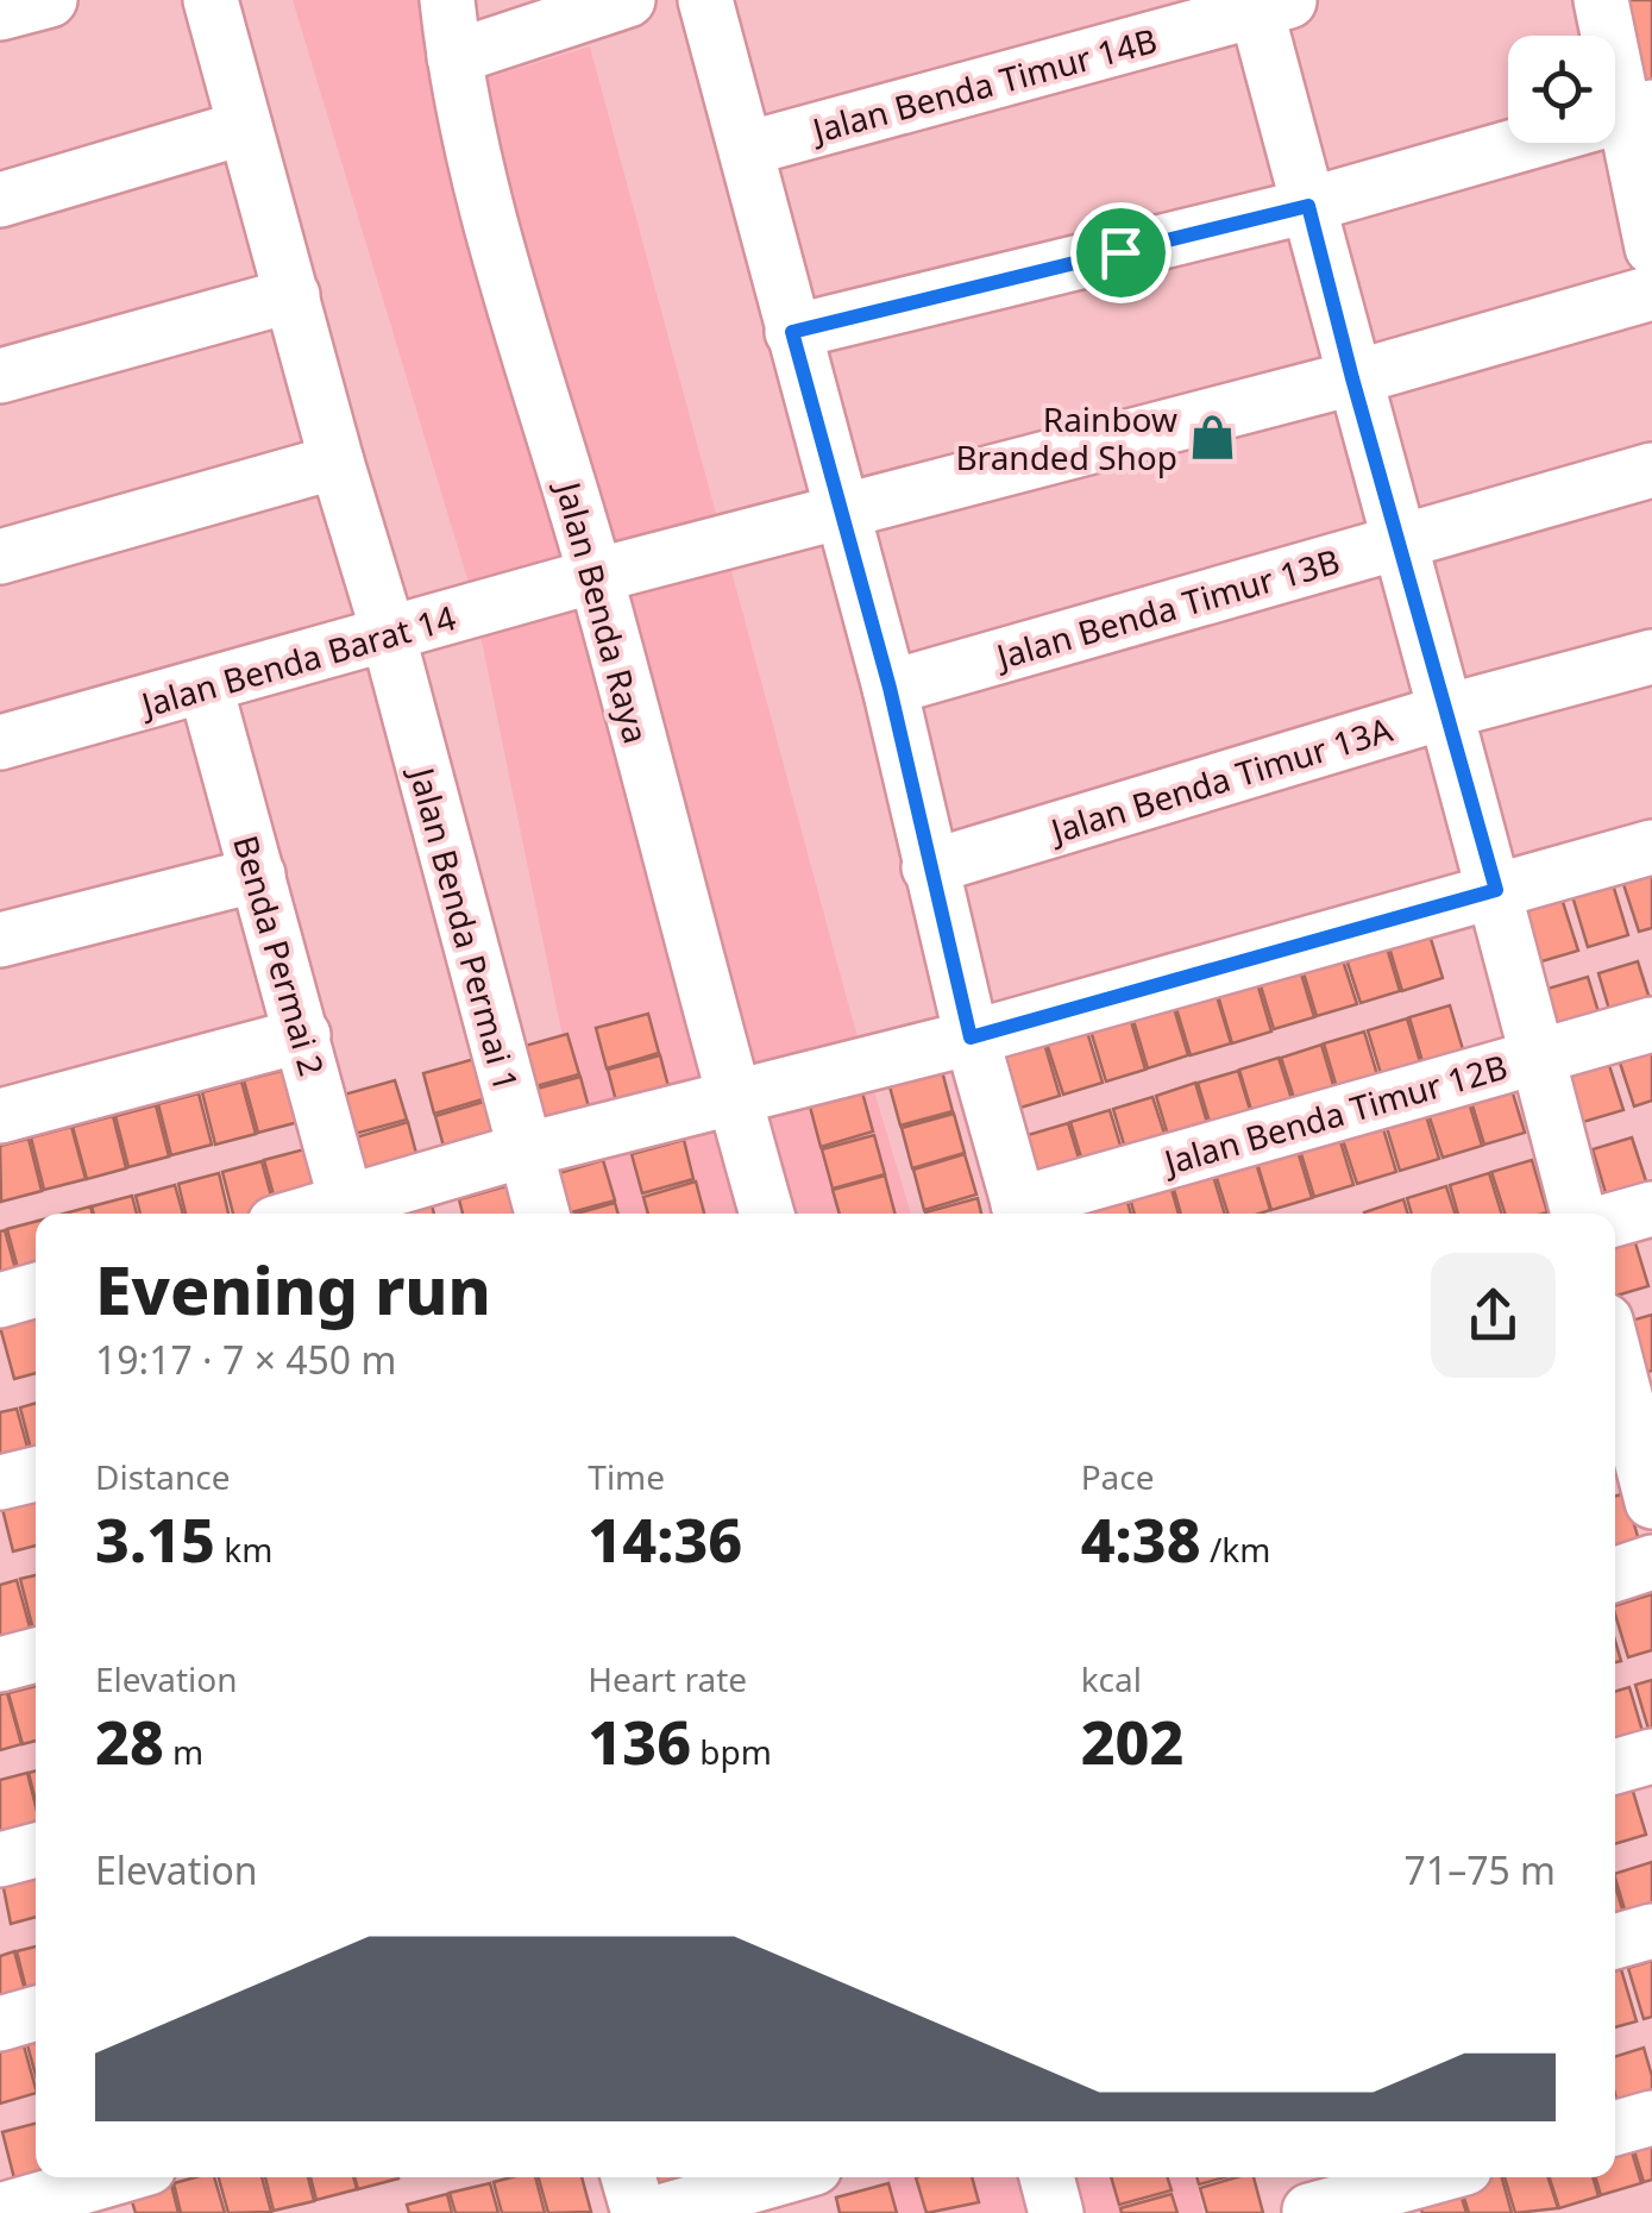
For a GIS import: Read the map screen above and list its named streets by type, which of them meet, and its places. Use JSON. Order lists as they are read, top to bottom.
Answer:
{
  "streets": {
    "street": [
      "Jalan Benda Timur 14B",
      "Jalan Benda Timur 13B",
      "Jalan Benda Raya",
      "Jalan Benda Barat 14",
      "Jalan Benda Timur 13A",
      "Jalan Benda Permai 1",
      "Benda Permai 2",
      "Jalan Benda Timur 12B"
    ]
  },
  "crossings": [
    ["Jalan Benda Raya", "Jalan Benda Barat 14"],
    ["Jalan Benda Barat 14", "Jalan Benda Permai 1"],
    ["Jalan Benda Barat 14", "Benda Permai 2"]
  ],
  "places": {
    "shop": ["Rainbow Branded Shop"]
  },
  "page": {
    "heading": ["Evening run", "19:17 · 7 × 450 m"],
    "stats": [
      ["Distance", "3.15 km"],
      ["Time", "14:36"],
      ["Pace", "4:38 /km"],
      ["Elevation", "28 m"],
      ["Heart rate", "136 bpm"],
      ["kcal", "202"]
    ],
    "chart": ["Elevation", "71–75 m"]
  }
}
